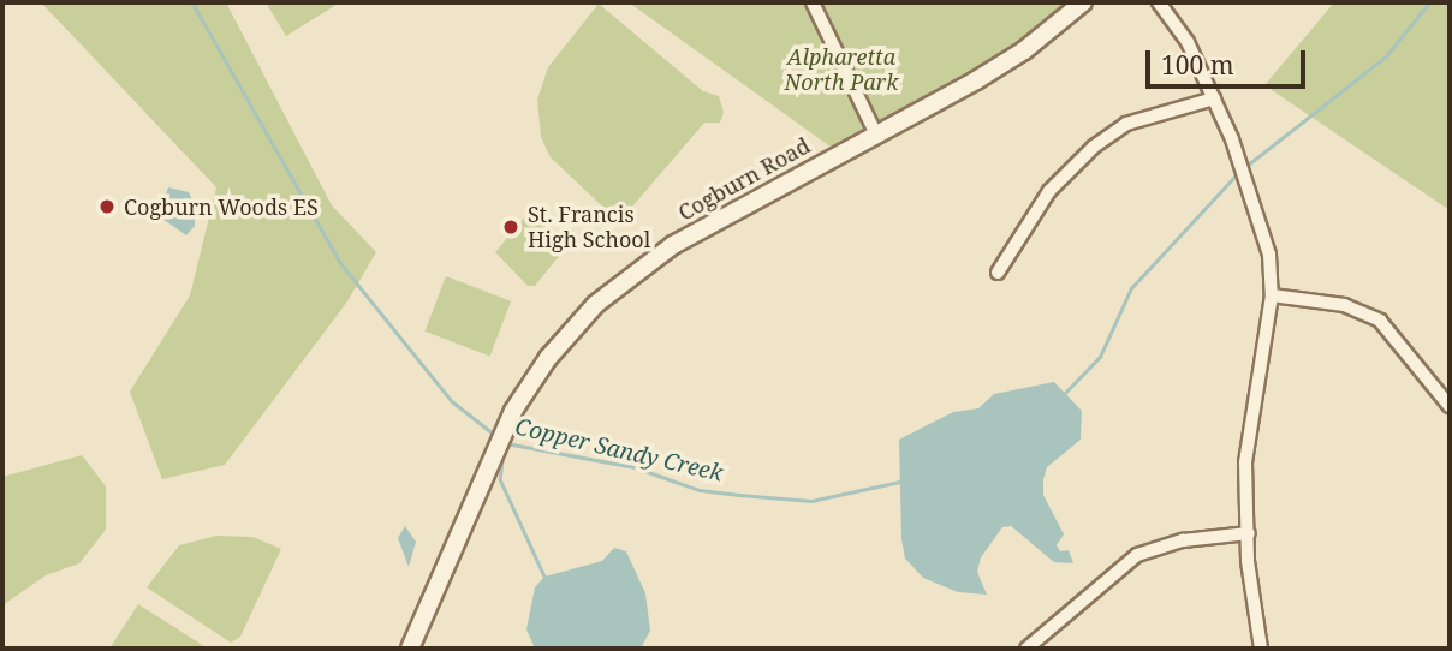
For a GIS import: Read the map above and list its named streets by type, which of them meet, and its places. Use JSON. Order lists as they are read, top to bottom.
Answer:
{
  "streets": {
    "street": ["Cogburn Road"]
  },
  "water": ["Copper Sandy Creek"],
  "parks": ["Alpharetta North Park"],
  "places": ["Cogburn Woods ES", "St. Francis High School"],
  "scale_bar": "100 m"
}
